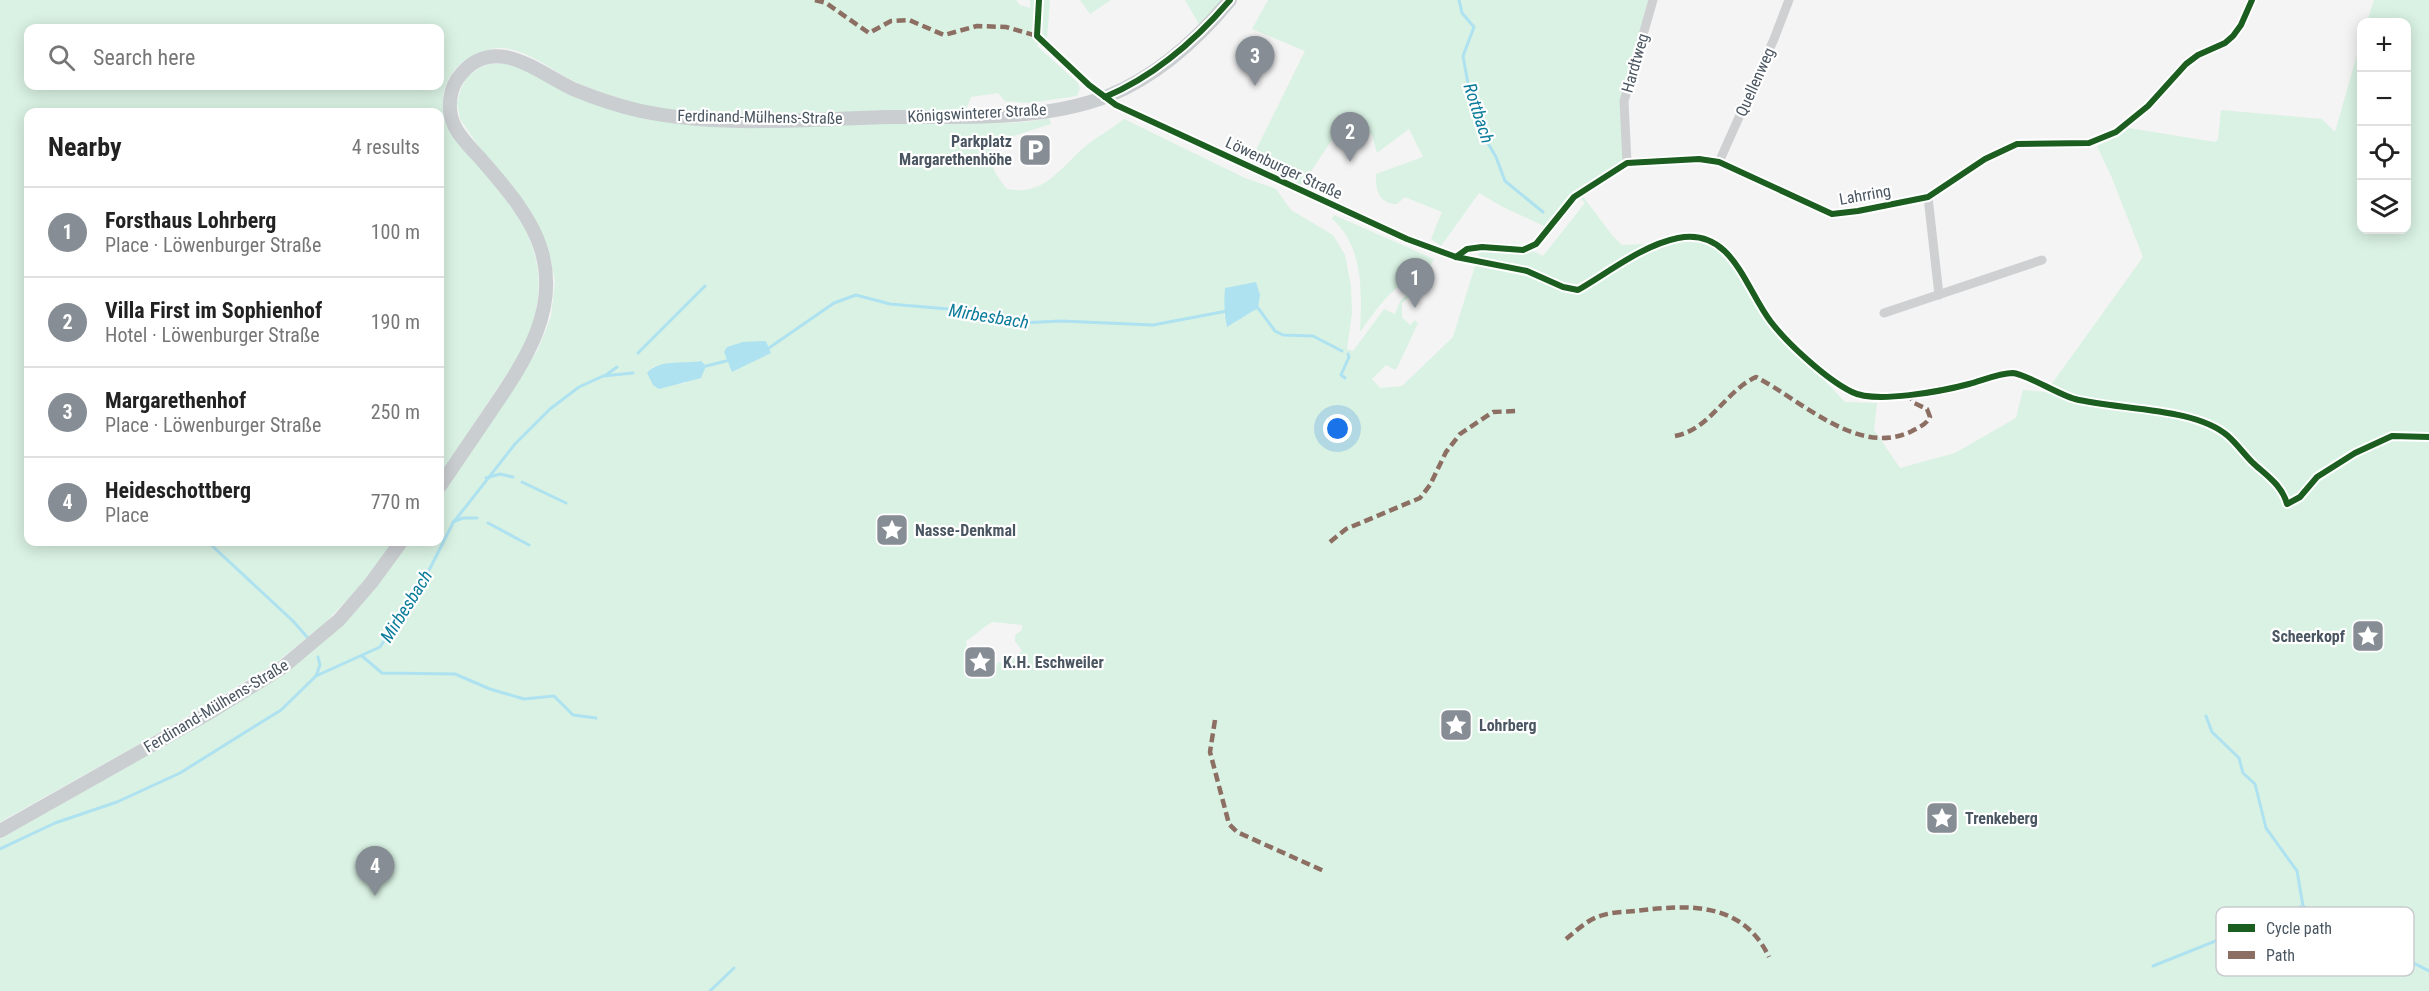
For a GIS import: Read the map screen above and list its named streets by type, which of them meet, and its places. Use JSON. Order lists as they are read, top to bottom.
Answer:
{
  "streets": {
    "main road": ["Königswinterer Straße", "Ferdinand-Mülhens-Straße"],
    "street": [
      "Hardtweg",
      "Quellenweg",
      "Löwenburger Straße",
      "Lahrring"
    ]
  },
  "crossings": [
    ["Hardtweg", "Lahrring"],
    ["Quellenweg", "Lahrring"],
    ["Königswinterer Straße", "Ferdinand-Mülhens-Straße"],
    ["Königswinterer Straße", "Löwenburger Straße"],
    ["Löwenburger Straße", "Lahrring"]
  ],
  "water": ["Rottbach", "Mirbesbach"],
  "places": {
    "parking": ["Parkplatz Margarethenhöhe"],
    "place": [
      "Nasse-Denkmal",
      "Scheerkopf",
      "K.H. Eschweiler",
      "Lohrberg",
      "Trenkeberg"
    ]
  },
  "legend": ["Cycle path", "Path"],
  "page": {
    "map_buttons": ["+", "−"],
    "search": "Search here",
    "pins": [
      "3",
      "2",
      "1",
      "4"
    ],
    "heading": ["Nearby", "4 results"],
    "list": [
      {
        "mark": "1",
        "name": "Forsthaus Lohrberg",
        "note": "Place · Löwenburger Straße",
        "value": "100 m"
      },
      {
        "mark": "2",
        "name": "Villa First im Sophienhof",
        "note": "Hotel · Löwenburger Straße",
        "value": "190 m"
      },
      {
        "mark": "3",
        "name": "Margarethenhof",
        "note": "Place · Löwenburger Straße",
        "value": "250 m"
      },
      {
        "mark": "4",
        "name": "Heideschottberg",
        "note": "Place",
        "value": "770 m"
      }
    ]
  }
}
